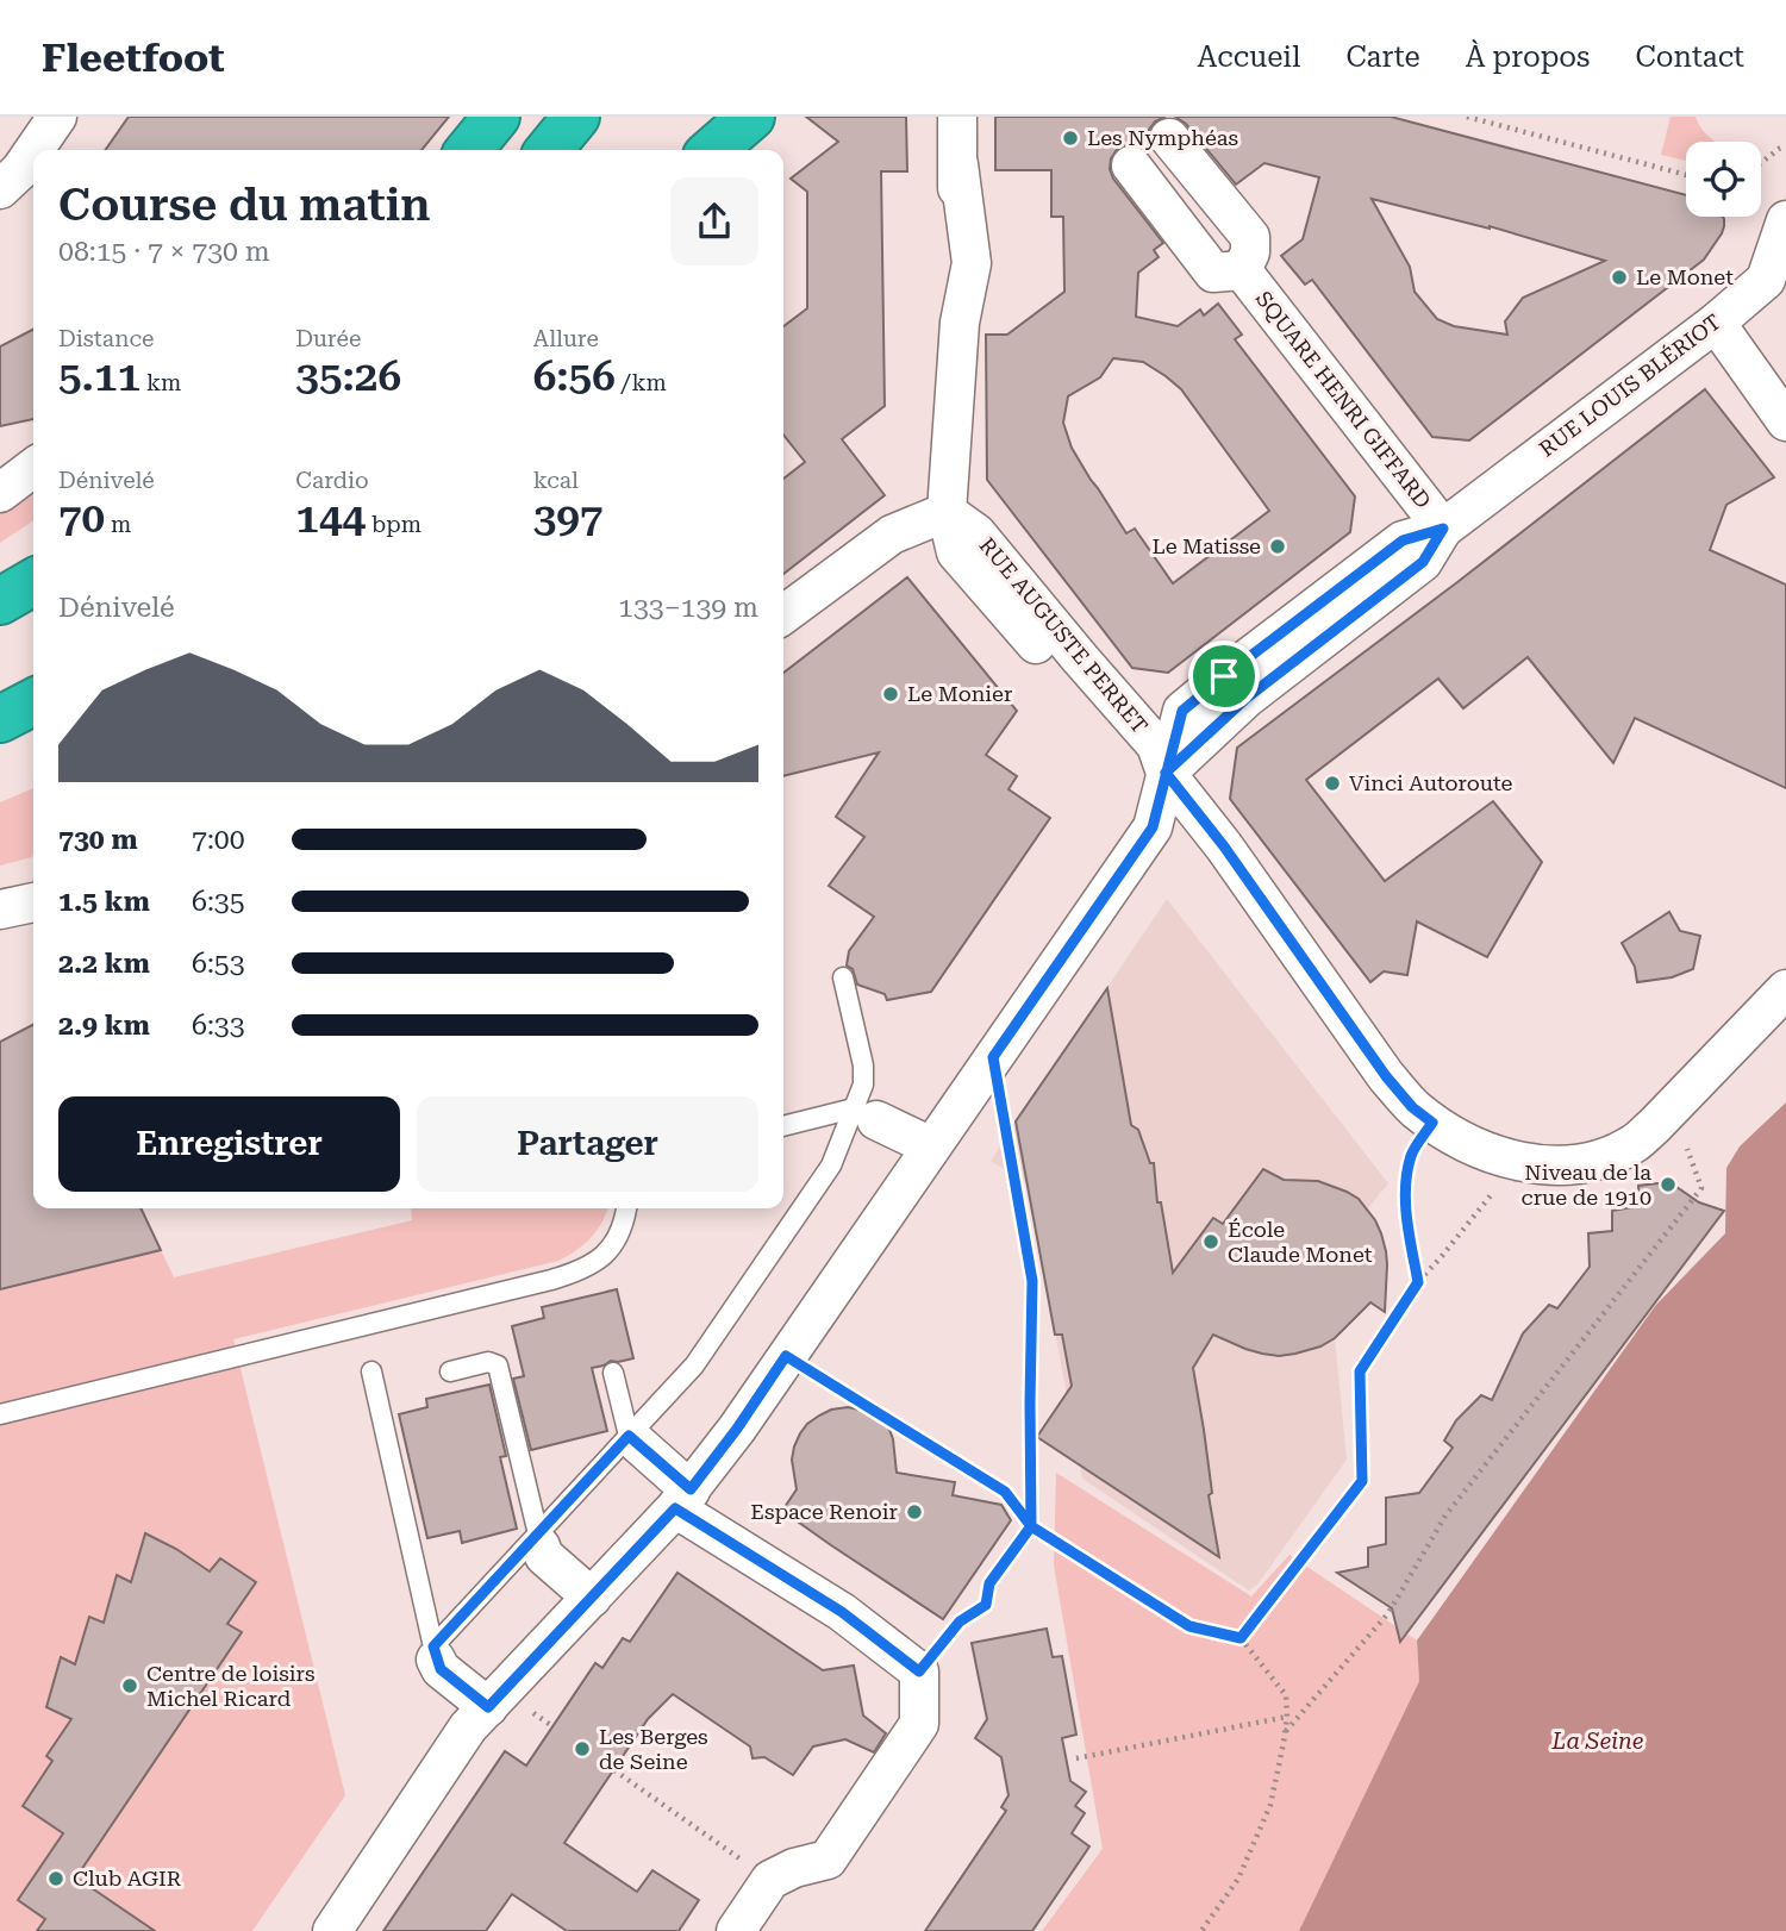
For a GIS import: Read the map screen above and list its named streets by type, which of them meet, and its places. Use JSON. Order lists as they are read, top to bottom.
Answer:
{
  "streets": {
    "street": ["RUE LOUIS BLÉRIOT", "SQUARE HENRI GIFFARD", "RUE AUGUSTE PERRET"]
  },
  "crossings": [
    ["RUE LOUIS BLÉRIOT", "SQUARE HENRI GIFFARD"],
    ["RUE LOUIS BLÉRIOT", "RUE AUGUSTE PERRET"]
  ],
  "water": ["La Seine"],
  "places": [
    "Les Nymphéas",
    "Le Monet",
    "Le Matisse",
    "Le Monier",
    "Vinci Autoroute",
    "Niveau de la crue de 1910",
    "École Claude Monet",
    "Espace Renoir",
    "Centre de loisirs Michel Ricard",
    "Les Berges de Seine",
    "Club AGIR"
  ],
  "page": {
    "header": "Fleetfoot",
    "nav": [
      "Accueil",
      "Carte",
      "À propos",
      "Contact"
    ],
    "heading": ["Course du matin", "08:15 · 7 × 730 m"],
    "stats": [
      ["Distance", "5.11 km"],
      ["Durée", "35:26"],
      ["Allure", "6:56 /km"],
      ["Dénivelé", "70 m"],
      ["Cardio", "144 bpm"],
      ["kcal", "397"]
    ],
    "chart": ["Dénivelé", "133–139 m"],
    "list": [
      {
        "name": "730 m",
        "note": "7:00"
      },
      {
        "name": "1.5 km",
        "note": "6:35"
      },
      {
        "name": "2.2 km",
        "note": "6:53"
      },
      {
        "name": "2.9 km",
        "note": "6:33"
      }
    ],
    "buttons": ["Enregistrer", "Partager"]
  }
}
